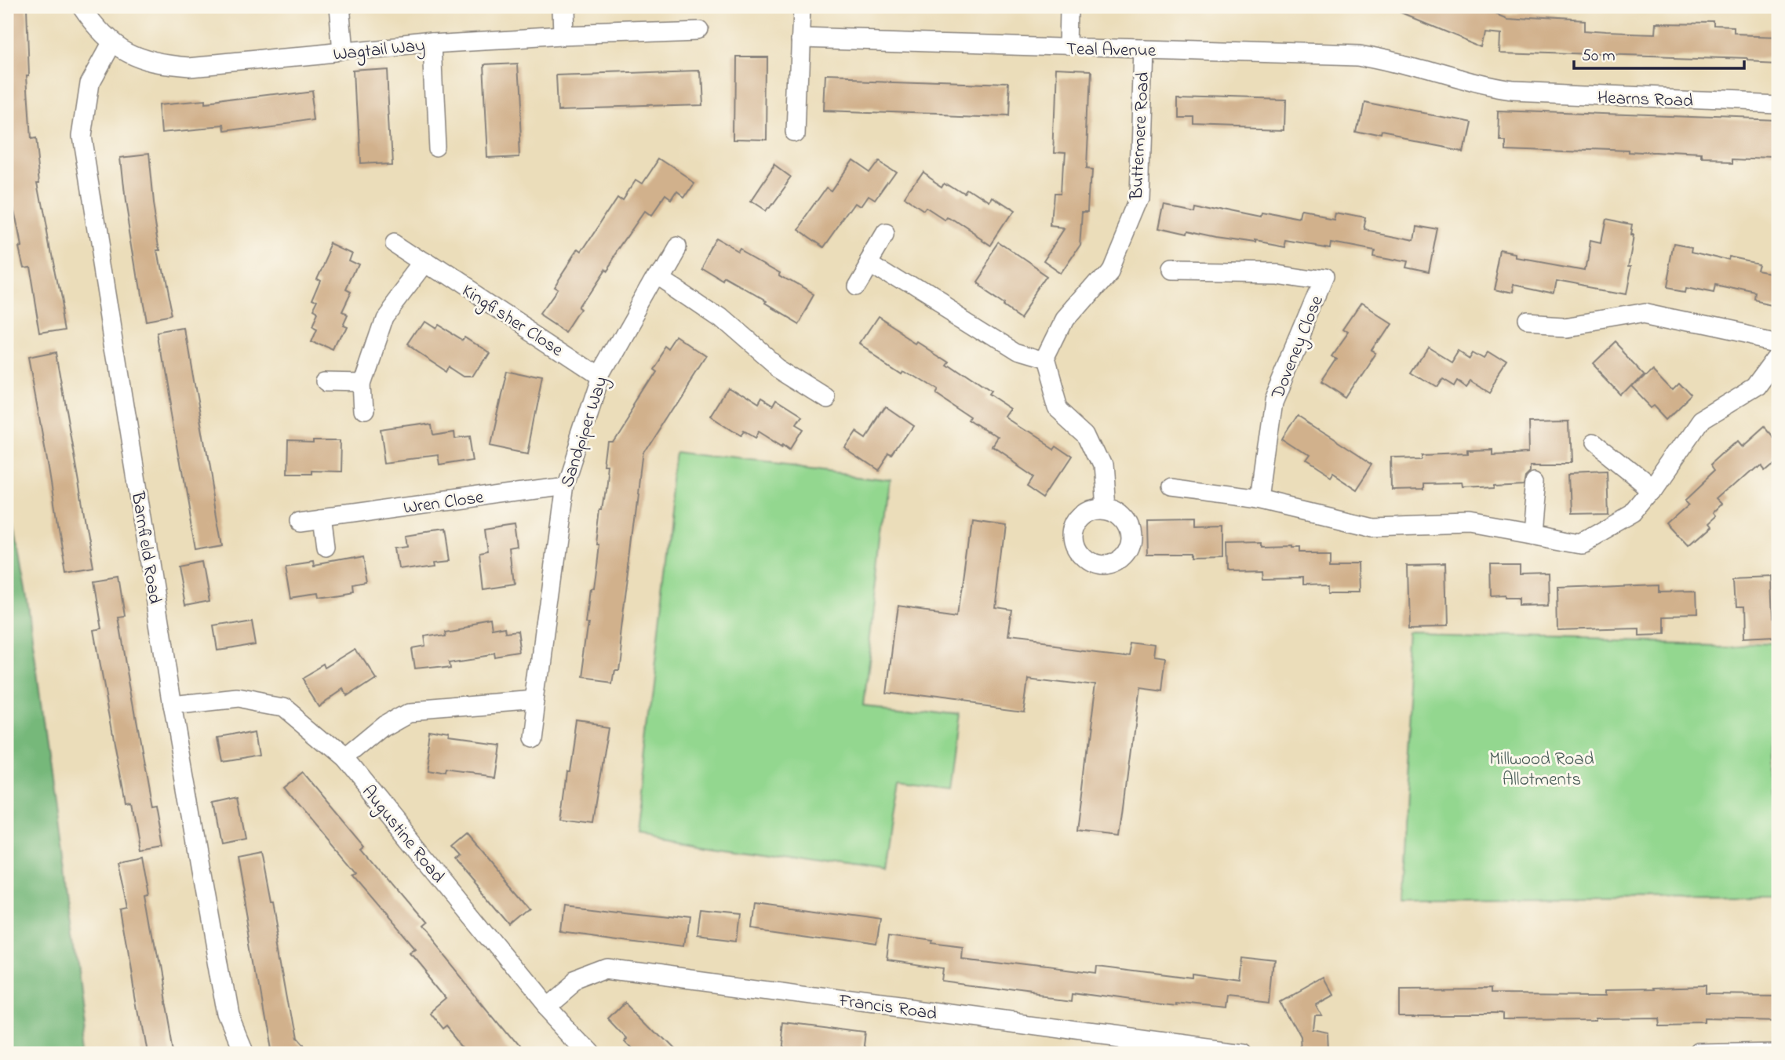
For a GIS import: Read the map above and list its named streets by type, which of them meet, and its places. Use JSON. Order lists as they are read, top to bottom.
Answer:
{
  "streets": {
    "street": [
      "Wagtail Way",
      "Teal Avenue",
      "Hearns Road",
      "Buttermere Road",
      "Kingfisher Close",
      "Doveney Close",
      "Sandpiper Way",
      "Wren Close",
      "Barnfield Road",
      "Augustine Road",
      "Francis Road"
    ]
  },
  "crossings": [
    ["Wagtail Way", "Barnfield Road"],
    ["Teal Avenue", "Hearns Road"],
    ["Teal Avenue", "Buttermere Road"],
    ["Kingfisher Close", "Sandpiper Way"],
    ["Sandpiper Way", "Wren Close"],
    ["Barnfield Road", "Augustine Road"],
    ["Augustine Road", "Francis Road"]
  ],
  "parks": ["Millwood Road Allotments"],
  "scale_bar": "50 m"
}
